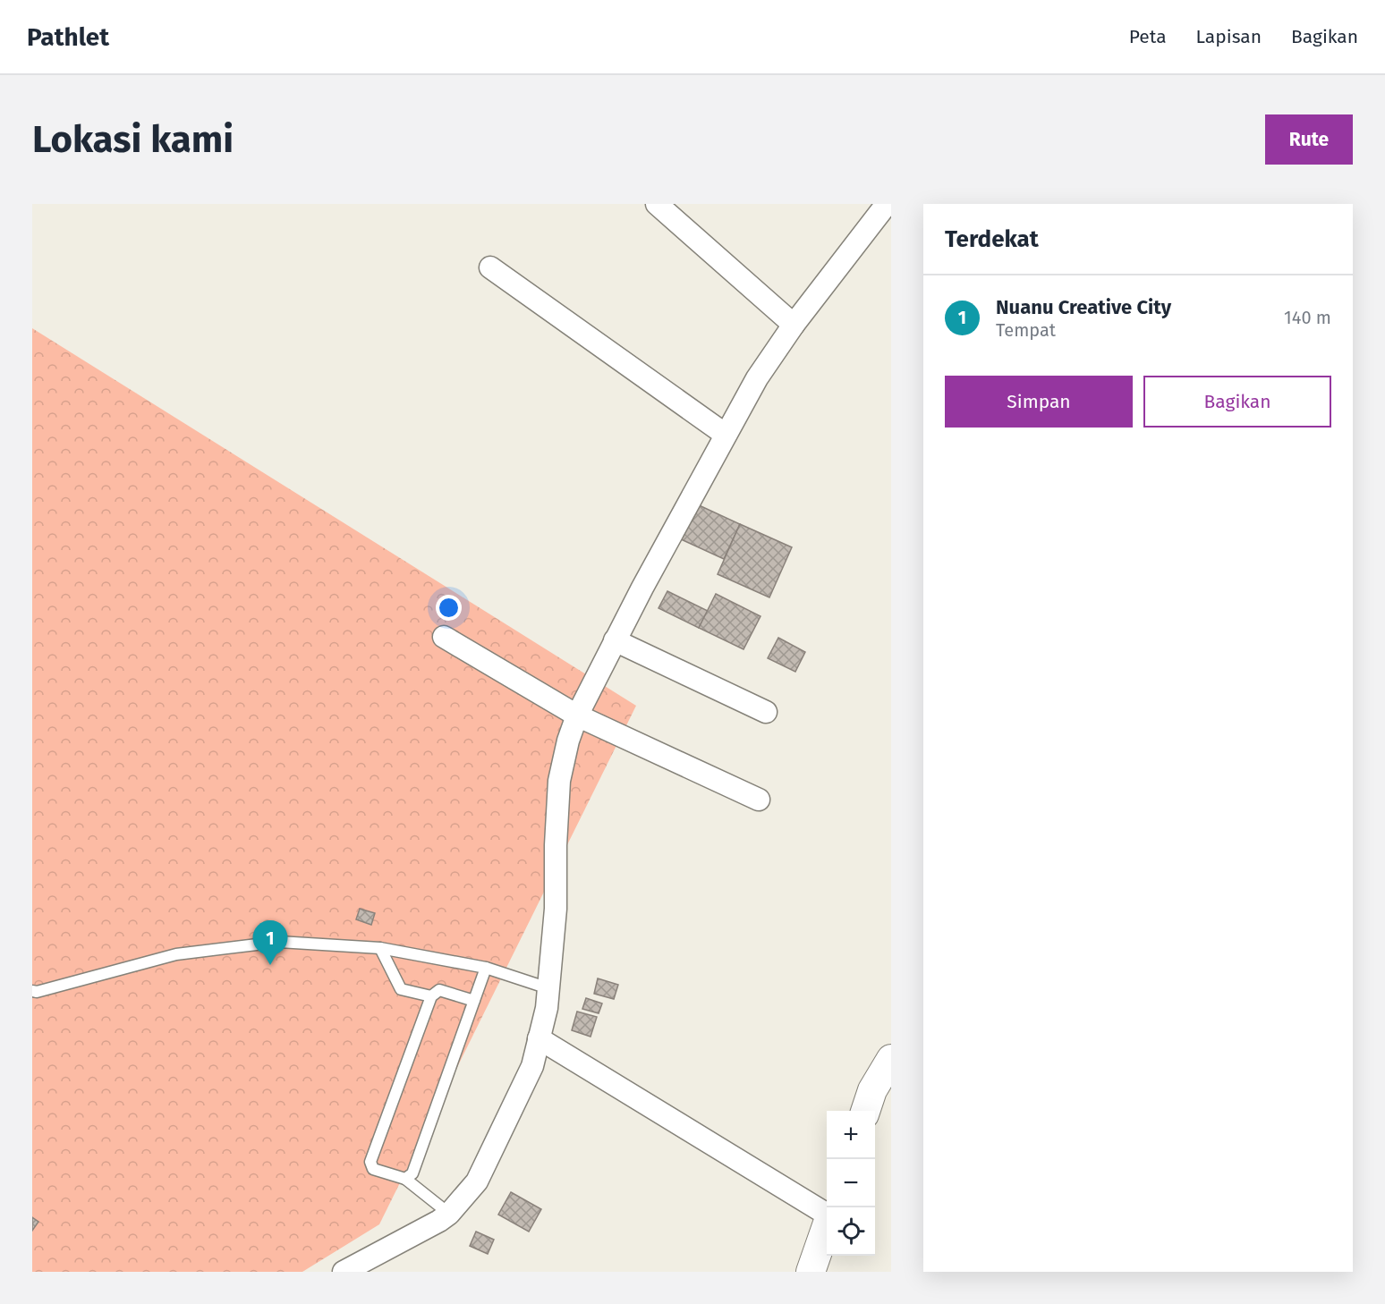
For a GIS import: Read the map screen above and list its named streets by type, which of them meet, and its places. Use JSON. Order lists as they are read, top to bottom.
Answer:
{
  "page": {
    "header": "Pathlet",
    "nav": ["Peta", "Lapisan", "Bagikan"],
    "buttons": [
      "Rute",
      ["Simpan", "Bagikan"]
    ],
    "title": "Lokasi kami",
    "heading": "Terdekat",
    "list": [
      {
        "mark": "1",
        "name": "Nuanu Creative City",
        "note": "Tempat",
        "value": "140 m"
      }
    ],
    "pins": "1",
    "map_buttons": ["+", "−"]
  }
}
